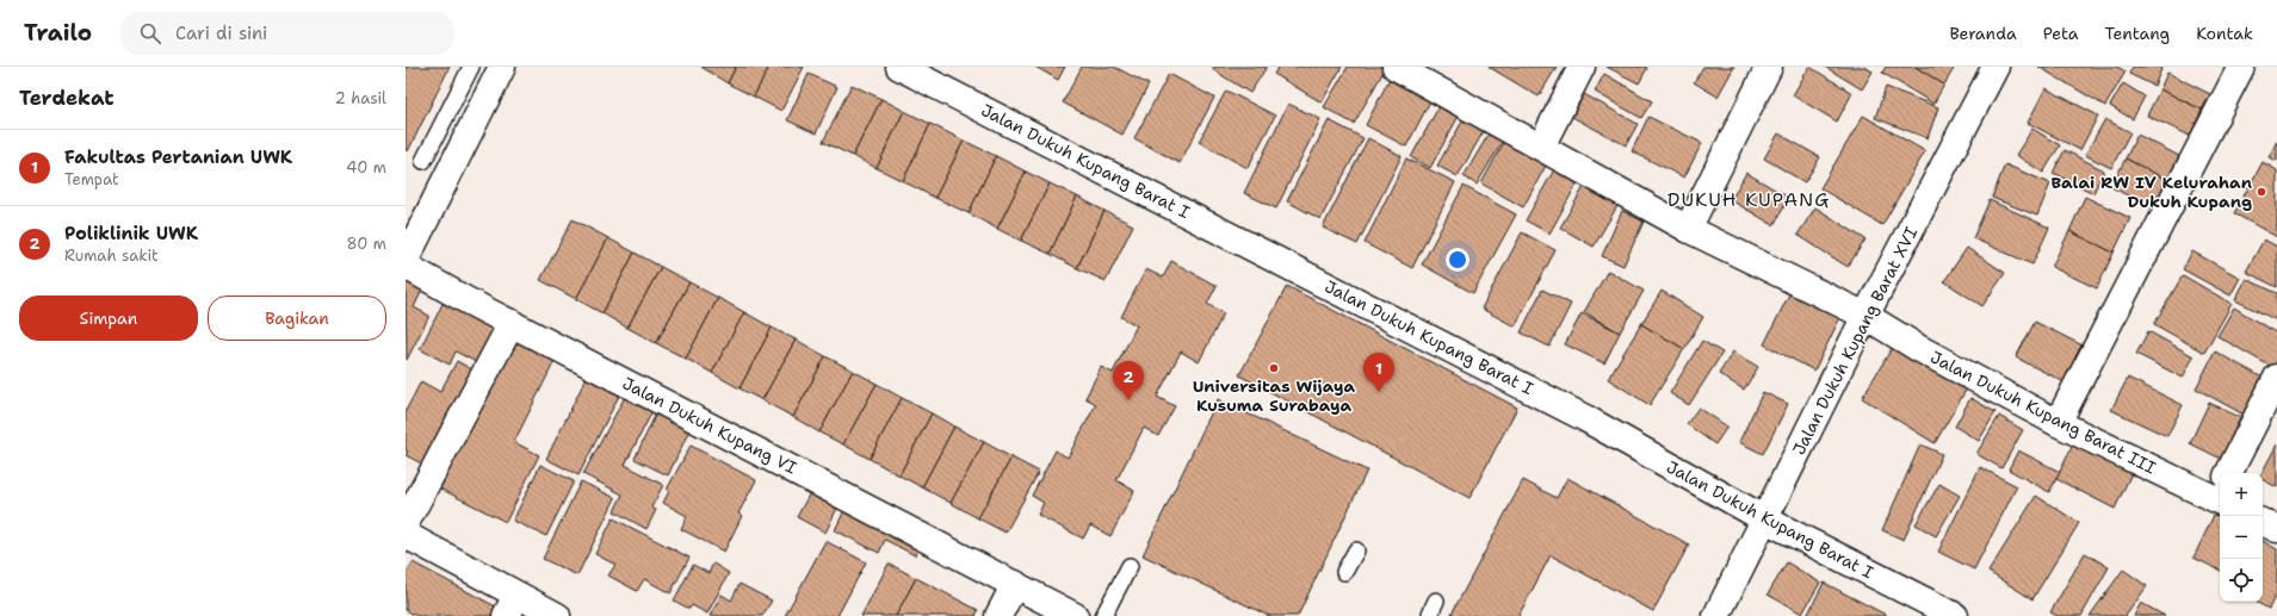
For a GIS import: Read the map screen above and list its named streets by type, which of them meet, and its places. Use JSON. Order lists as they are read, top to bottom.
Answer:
{
  "streets": {
    "street": [
      "Jalan Dukuh Kupang Barat I",
      "Jalan Dukuh Kupang Barat XVI",
      "Jalan Dukuh Kupang Barat III",
      "Jalan Dukuh Kupang VI"
    ]
  },
  "crossings": [
    ["Jalan Dukuh Kupang Barat I", "Jalan Dukuh Kupang Barat XVI"],
    ["Jalan Dukuh Kupang Barat XVI", "Jalan Dukuh Kupang Barat III"]
  ],
  "districts": ["DUKUH KUPANG"],
  "places": ["Balai RW IV Kelurahan Dukuh Kupang", "Universitas Wijaya Kusuma Surabaya"],
  "page": {
    "header": "Trailo",
    "search": "Cari di sini",
    "nav": [
      "Beranda",
      "Peta",
      "Tentang",
      "Kontak"
    ],
    "heading": ["Terdekat", "2 hasil"],
    "list": [
      {
        "mark": "1",
        "name": "Fakultas Pertanian UWK",
        "note": "Tempat",
        "value": "40 m"
      },
      {
        "mark": "2",
        "name": "Poliklinik UWK",
        "note": "Rumah sakit",
        "value": "80 m"
      }
    ],
    "buttons": ["Simpan", "Bagikan"],
    "pins": ["1", "2"],
    "map_buttons": ["+", "−"]
  }
}
